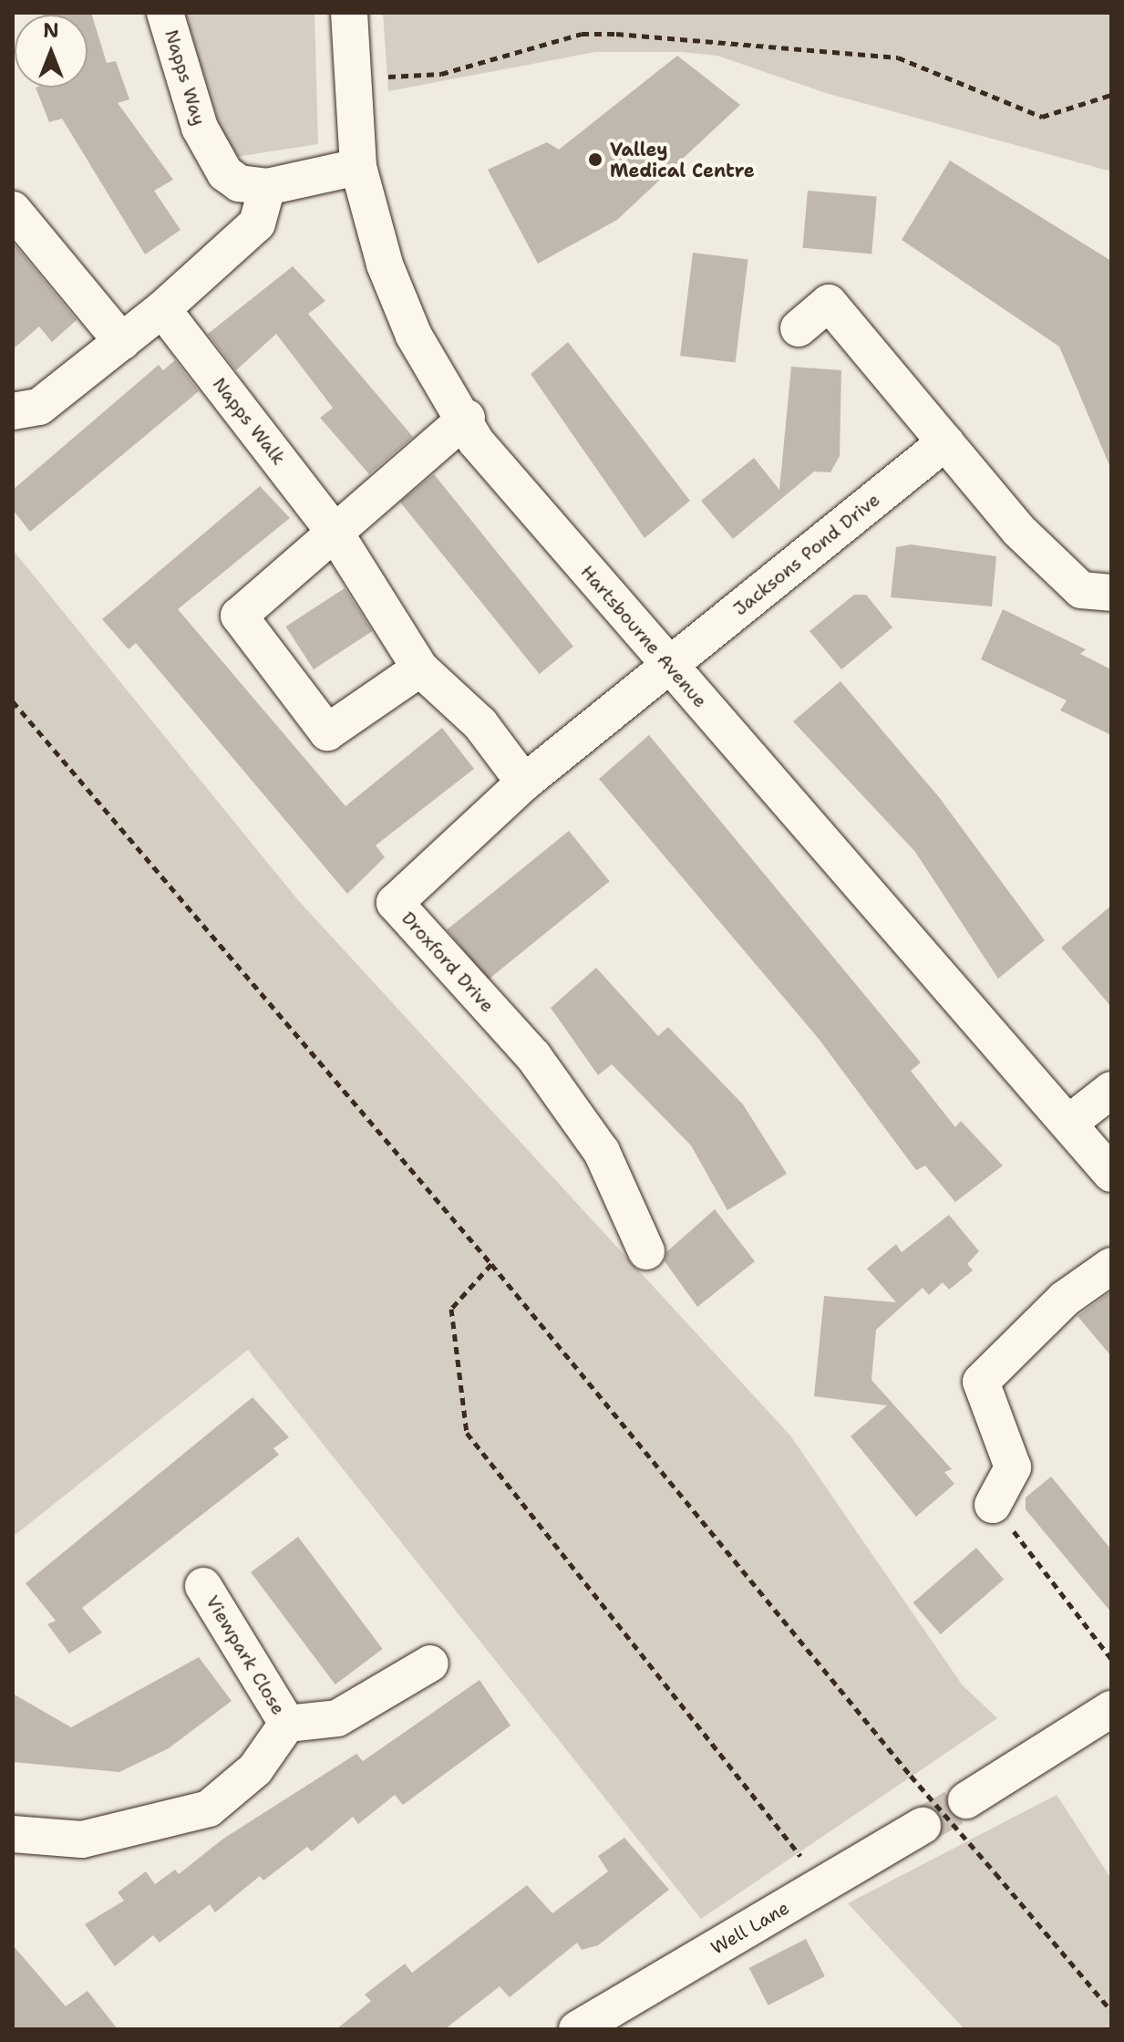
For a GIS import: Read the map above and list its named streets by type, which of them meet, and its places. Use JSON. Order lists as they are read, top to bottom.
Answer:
{
  "streets": {
    "street": [
      "Napps Way",
      "Napps Walk",
      "Jacksons Pond Drive",
      "Hartsbourne Avenue",
      "Droxford Drive",
      "Viewpark Close",
      "Well Lane"
    ]
  },
  "crossings": [
    ["Napps Way", "Hartsbourne Avenue"],
    ["Napps Walk", "Droxford Drive"],
    ["Jacksons Pond Drive", "Hartsbourne Avenue"],
    ["Jacksons Pond Drive", "Droxford Drive"],
    ["Hartsbourne Avenue", "Droxford Drive"]
  ],
  "places": ["Valley Medical Centre"],
  "north": "top"
}
